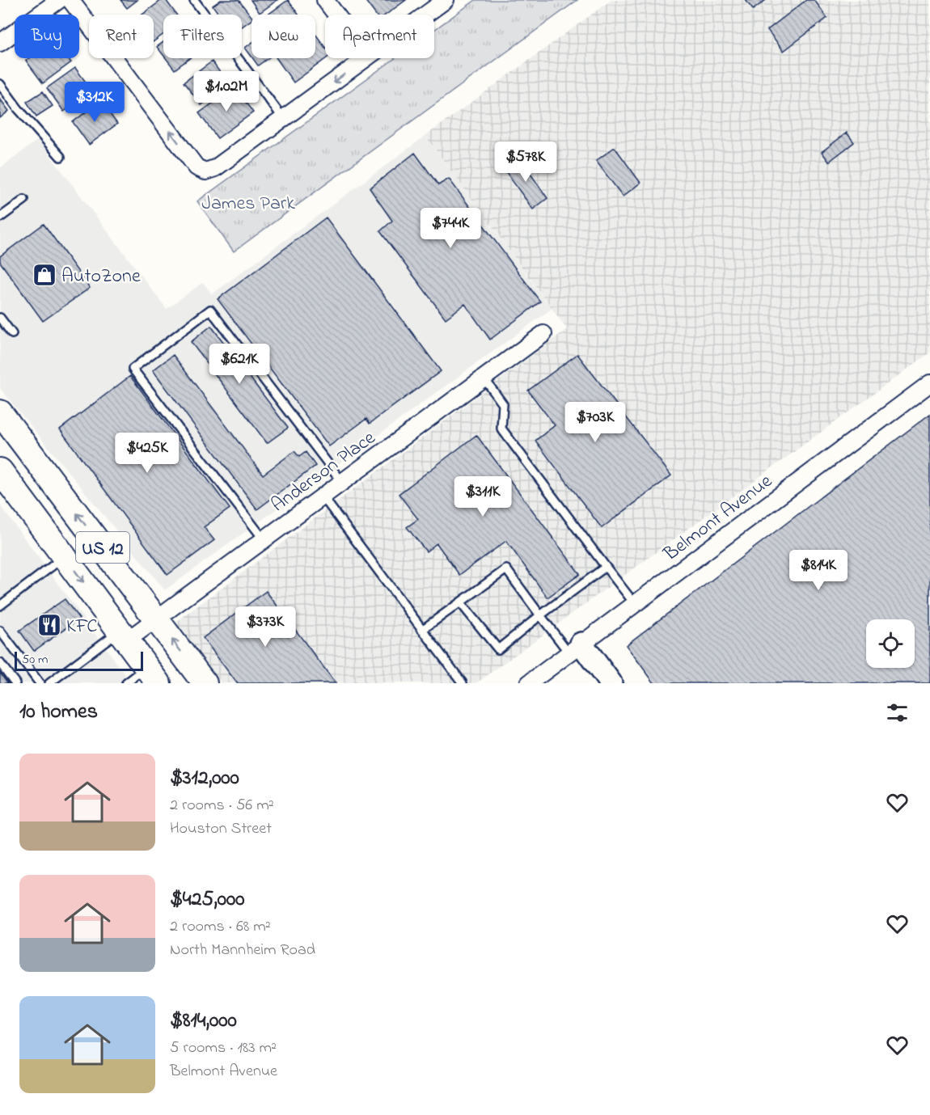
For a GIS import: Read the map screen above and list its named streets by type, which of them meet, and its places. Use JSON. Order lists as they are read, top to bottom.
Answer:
{
  "streets": {
    "main road": ["US 12"],
    "street": ["Anderson Place", "Belmont Avenue"]
  },
  "crossings": [
    ["Anderson Place", "US 12"]
  ],
  "parks": ["James Park"],
  "places": {
    "shop": ["AutoZone"],
    "restaurant": ["KFC"]
  },
  "scale_bar": "50 m",
  "page": {
    "chip": [
      "Buy",
      "Rent",
      "Filters",
      "New",
      "Apartment"
    ],
    "price": [
      "$1.02M",
      "$312K",
      "$578K",
      "$744K",
      "$621K",
      "$703K",
      "$425K",
      "$311K",
      "$814K",
      "$373K"
    ],
    "scale": "50 m",
    "heading": "10 homes",
    "list": [
      {
        "name": "$312,000",
        "note": "2 rooms · 56 m² · Houston Street"
      },
      {
        "name": "$425,000",
        "note": "2 rooms · 68 m² · North Mannheim Road"
      },
      {
        "name": "$814,000",
        "note": "5 rooms · 183 m² · Belmont Avenue"
      }
    ]
  }
}
